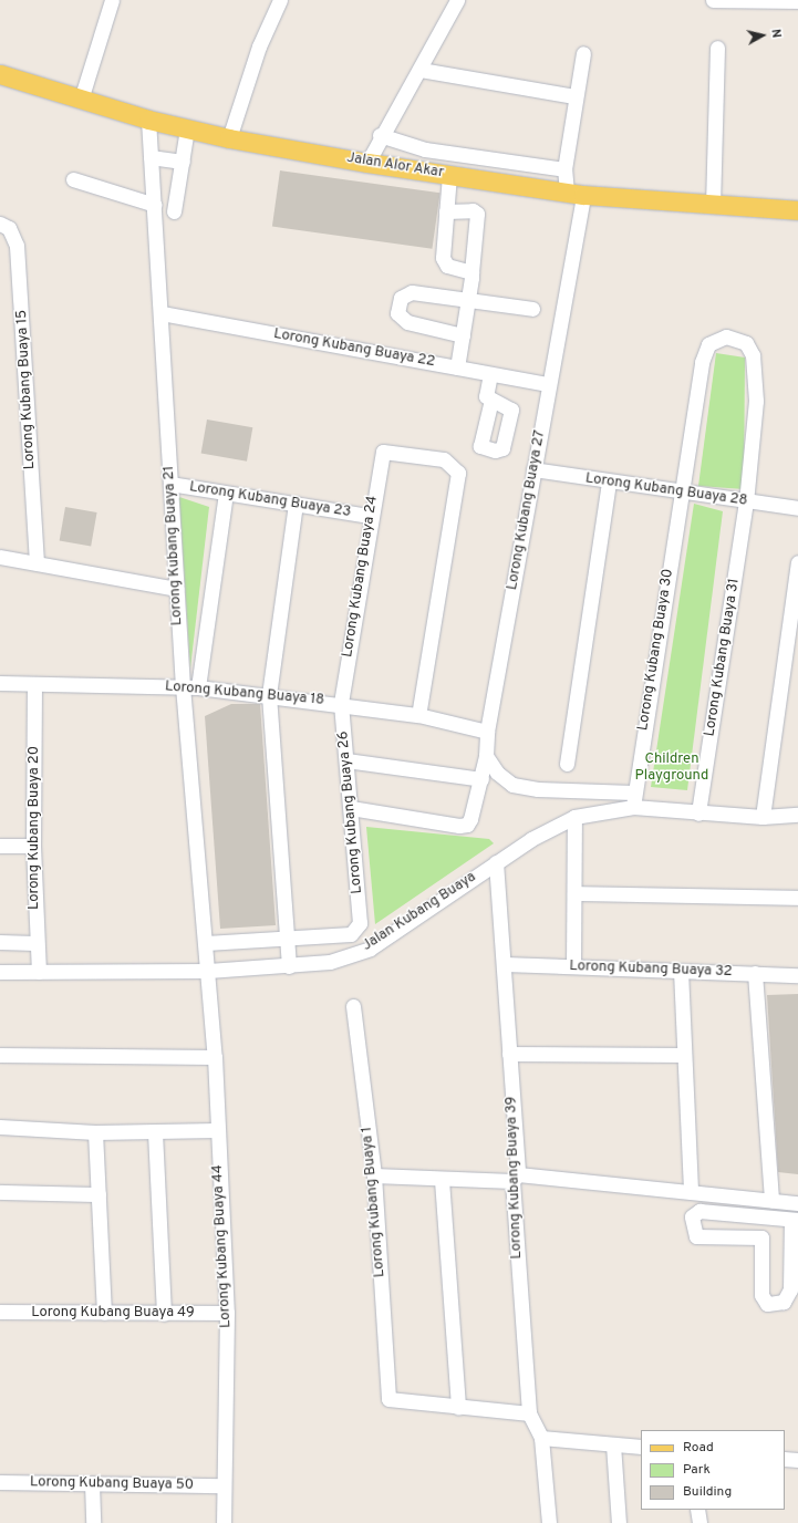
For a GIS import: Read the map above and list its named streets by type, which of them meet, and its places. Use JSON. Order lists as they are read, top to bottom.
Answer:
{
  "streets": {
    "main road": ["Jalan Alor Akar"],
    "street": [
      "Lorong Kubang Buaya 22",
      "Lorong Kubang Buaya 15",
      "Lorong Kubang Buaya 28",
      "Lorong Kubang Buaya 23",
      "Lorong Kubang Buaya 27",
      "Lorong Kubang Buaya 21",
      "Lorong Kubang Buaya 24",
      "Lorong Kubang Buaya 30",
      "Lorong Kubang Buaya 31",
      "Lorong Kubang Buaya 18",
      "Lorong Kubang Buaya 26",
      "Lorong Kubang Buaya 20",
      "Jalan Kubang Buaya",
      "Lorong Kubang Buaya 32",
      "Lorong Kubang Buaya 39",
      "Lorong Kubang Buaya 1",
      "Lorong Kubang Buaya 44",
      "Lorong Kubang Buaya 49",
      "Lorong Kubang Buaya 50"
    ]
  },
  "crossings": [
    ["Jalan Alor Akar", "Lorong Kubang Buaya 27"],
    ["Jalan Alor Akar", "Lorong Kubang Buaya 21"],
    ["Lorong Kubang Buaya 22", "Lorong Kubang Buaya 27"],
    ["Lorong Kubang Buaya 22", "Lorong Kubang Buaya 21"],
    ["Lorong Kubang Buaya 28", "Lorong Kubang Buaya 27"],
    ["Lorong Kubang Buaya 28", "Lorong Kubang Buaya 30"],
    ["Lorong Kubang Buaya 28", "Lorong Kubang Buaya 31"],
    ["Lorong Kubang Buaya 23", "Lorong Kubang Buaya 21"],
    ["Lorong Kubang Buaya 23", "Lorong Kubang Buaya 24"],
    ["Lorong Kubang Buaya 27", "Lorong Kubang Buaya 18"],
    ["Lorong Kubang Buaya 27", "Lorong Kubang Buaya 26"],
    ["Lorong Kubang Buaya 21", "Lorong Kubang Buaya 18"],
    ["Lorong Kubang Buaya 21", "Jalan Kubang Buaya"],
    ["Lorong Kubang Buaya 21", "Lorong Kubang Buaya 44"],
    ["Lorong Kubang Buaya 24", "Lorong Kubang Buaya 18"],
    ["Lorong Kubang Buaya 24", "Lorong Kubang Buaya 26"],
    ["Lorong Kubang Buaya 30", "Lorong Kubang Buaya 31"],
    ["Lorong Kubang Buaya 30", "Jalan Kubang Buaya"],
    ["Lorong Kubang Buaya 31", "Jalan Kubang Buaya"],
    ["Lorong Kubang Buaya 18", "Lorong Kubang Buaya 26"],
    ["Lorong Kubang Buaya 18", "Lorong Kubang Buaya 20"],
    ["Lorong Kubang Buaya 20", "Jalan Kubang Buaya"],
    ["Jalan Kubang Buaya", "Lorong Kubang Buaya 39"],
    ["Jalan Kubang Buaya", "Lorong Kubang Buaya 44"],
    ["Lorong Kubang Buaya 32", "Lorong Kubang Buaya 39"],
    ["Lorong Kubang Buaya 44", "Lorong Kubang Buaya 49"],
    ["Lorong Kubang Buaya 44", "Lorong Kubang Buaya 50"]
  ],
  "parks": ["Children Playground"],
  "legend": ["Road", "Park", "Building"],
  "north": "right"
}
